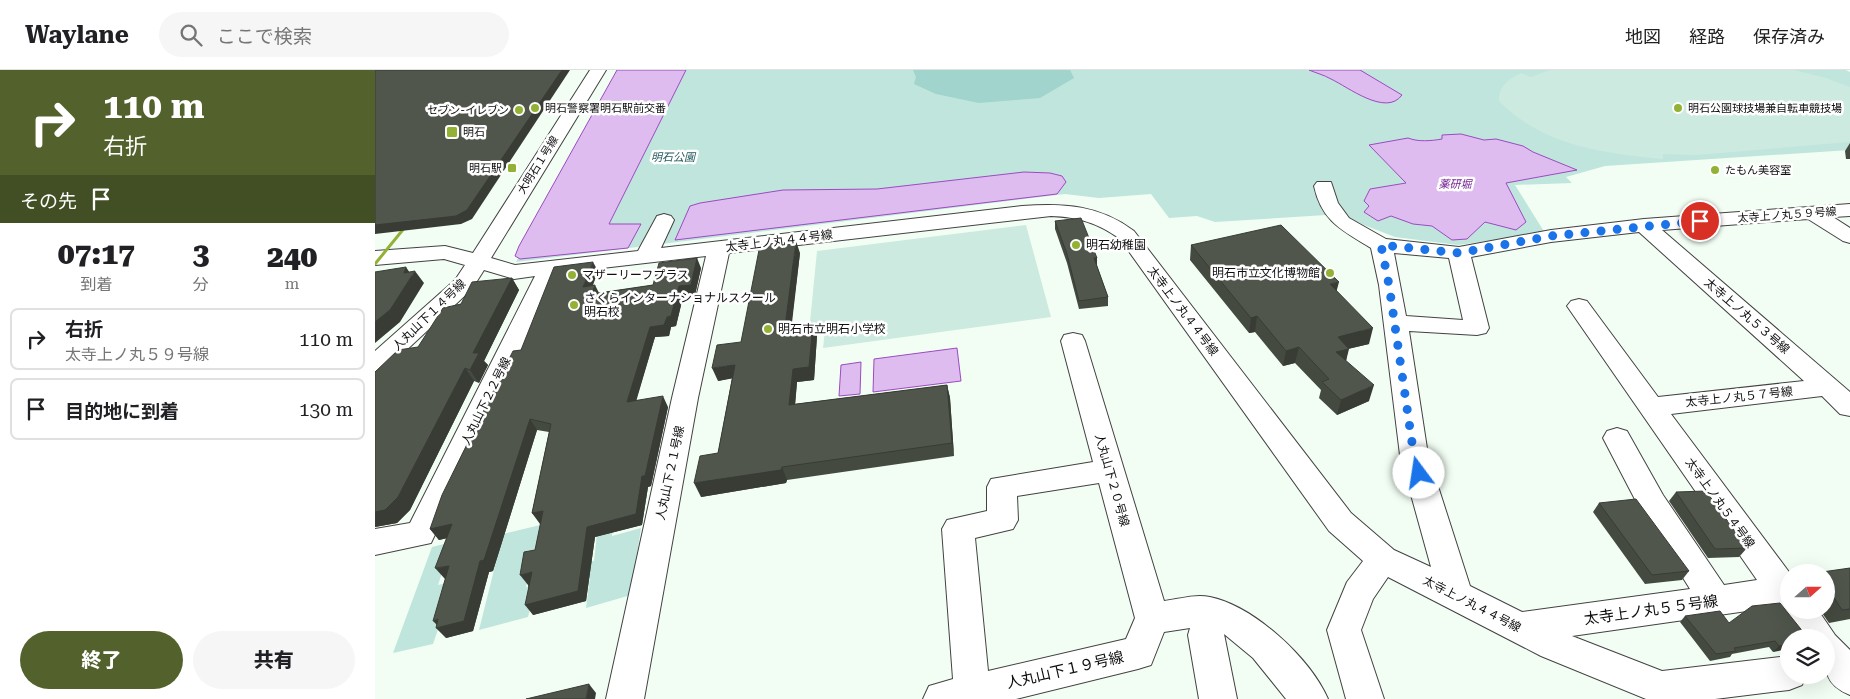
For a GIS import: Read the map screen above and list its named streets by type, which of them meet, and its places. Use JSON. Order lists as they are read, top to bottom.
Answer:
{
  "streets": {
    "street": [
      "大明石１号線",
      "太寺上ノ丸５９号線",
      "太寺上ノ丸４４号線",
      "人丸山下１４号線",
      "太寺上ノ丸５３号線",
      "太寺上ノ丸５７号線",
      "人丸山下２２号線",
      "人丸山下２１号線",
      "人丸山下２０号線",
      "太寺上ノ丸５４号線",
      "太寺上ノ丸５５号線",
      "人丸山下１９号線"
    ]
  },
  "crossings": [
    ["大明石１号線", "太寺上ノ丸４４号線"],
    ["大明石１号線", "人丸山下１４号線"],
    ["太寺上ノ丸５９号線", "太寺上ノ丸５３号線"],
    ["太寺上ノ丸４４号線", "人丸山下１４号線"],
    ["太寺上ノ丸４４号線", "人丸山下２２号線"],
    ["太寺上ノ丸４４号線", "人丸山下２１号線"],
    ["太寺上ノ丸４４号線", "太寺上ノ丸５５号線"],
    ["太寺上ノ丸５３号線", "太寺上ノ丸５７号線"],
    ["太寺上ノ丸５７号線", "太寺上ノ丸５４号線"],
    ["人丸山下２０号線", "人丸山下１９号線"]
  ],
  "water": ["薬研堀"],
  "parks": ["明石公園"],
  "places": {
    "other": [
      "明石警察署明石駅前交番",
      "明石公園球技場兼自転車競技場",
      "セブン-イレブン",
      "たもん美容室",
      "明石幼稚園",
      "明石市立文化博物館",
      "マザーリーフプラス",
      "さくらインターナショナルスクール 明石校",
      "明石市立明石小学校"
    ],
    "transit": ["明石", "明石駅"]
  },
  "north": "right",
  "page": {
    "header": "Waylane",
    "search": "ここで検索",
    "nav": ["地図", "経路", "保存済み"],
    "turn": ["110 m", "右折"],
    "then": "その先",
    "eta": [
      "07:17",
      "到着",
      "3",
      "分",
      "240",
      "m"
    ],
    "list": [
      {
        "name": "右折",
        "note": "太寺上ノ丸５９号線",
        "value": "110 m"
      },
      {
        "name": "目的地に到着",
        "value": "130 m"
      }
    ],
    "buttons": ["終了", "共有"]
  }
}
